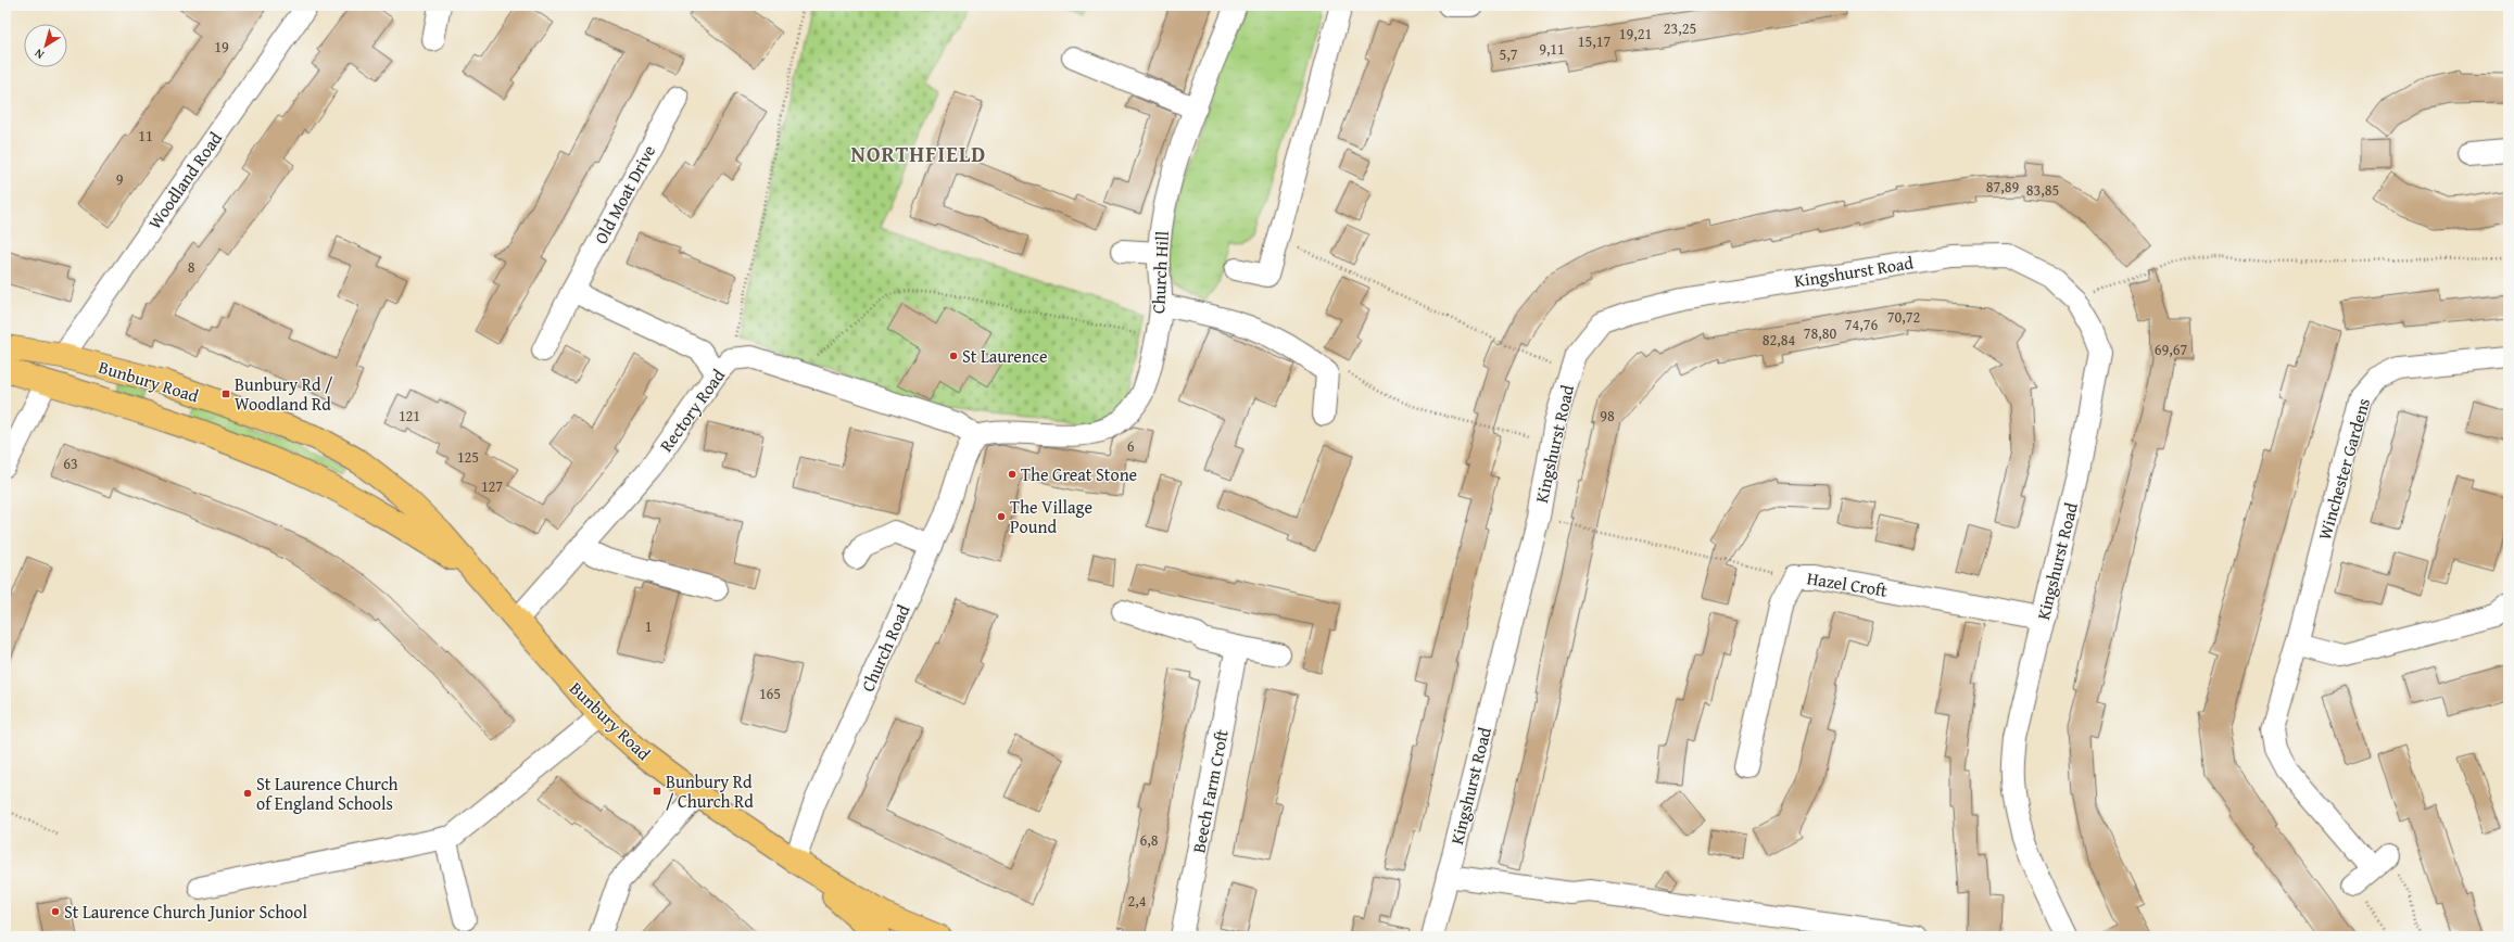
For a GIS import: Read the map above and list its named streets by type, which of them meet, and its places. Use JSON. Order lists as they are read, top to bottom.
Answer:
{
  "streets": {
    "main road": ["Bunbury Road"],
    "street": [
      "Woodland Road",
      "Old Moat Drive",
      "Kingshurst Road",
      "Church Hill",
      "Rectory Road",
      "Winchester Gardens",
      "Hazel Croft",
      "Church Road",
      "Beech Farm Croft"
    ]
  },
  "crossings": [
    ["Woodland Road", "Bunbury Road"],
    ["Kingshurst Road", "Hazel Croft"],
    ["Church Hill", "Rectory Road"],
    ["Church Hill", "Church Road"],
    ["Bunbury Road", "Rectory Road"],
    ["Bunbury Road", "Church Road"],
    ["Rectory Road", "Church Road"]
  ],
  "districts": ["NORTHFIELD"],
  "places": {
    "other": [
      "St Laurence",
      "The Great Stone",
      "The Village Pound",
      "St Laurence Church of England Schools",
      "St Laurence Church Junior School"
    ],
    "transit": ["Bunbury Rd / Woodland Rd", "Bunbury Rd / Church Rd"]
  },
  "house_numbers": [
    "23,25",
    "19,21",
    "15,17",
    "19",
    "9,11",
    "5,7",
    "11",
    "9",
    "87,89",
    "83,85",
    "8",
    "70,72",
    "74,76",
    "78,80",
    "82,84",
    "69,67",
    "121",
    "98",
    "6",
    "125",
    "63",
    "127",
    "1",
    "165",
    "6,8",
    "2,4"
  ],
  "north": "bottom left"
}
